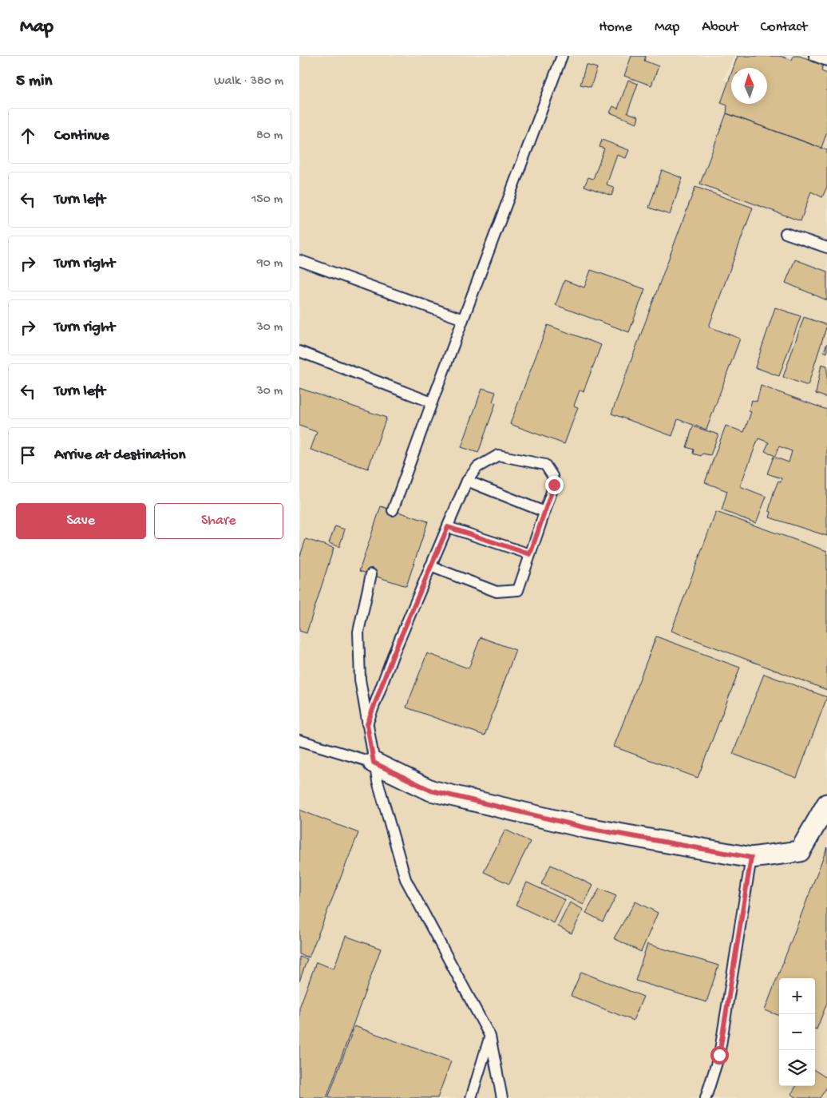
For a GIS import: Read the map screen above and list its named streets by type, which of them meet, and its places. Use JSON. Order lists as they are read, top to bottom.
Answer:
{
  "north": "top",
  "page": {
    "header": "Map",
    "nav": [
      "Home",
      "Map",
      "About",
      "Contact"
    ],
    "heading": ["5 min", "Walk · 380 m"],
    "list": [
      ["Continue", "80 m"],
      ["Turn left", "150 m"],
      ["Turn right", "90 m"],
      ["Turn right", "30 m"],
      ["Turn left", "30 m"],
      "Arrive at destination"
    ],
    "buttons": ["Save", "Share"],
    "map_buttons": ["+", "−"]
  }
}
